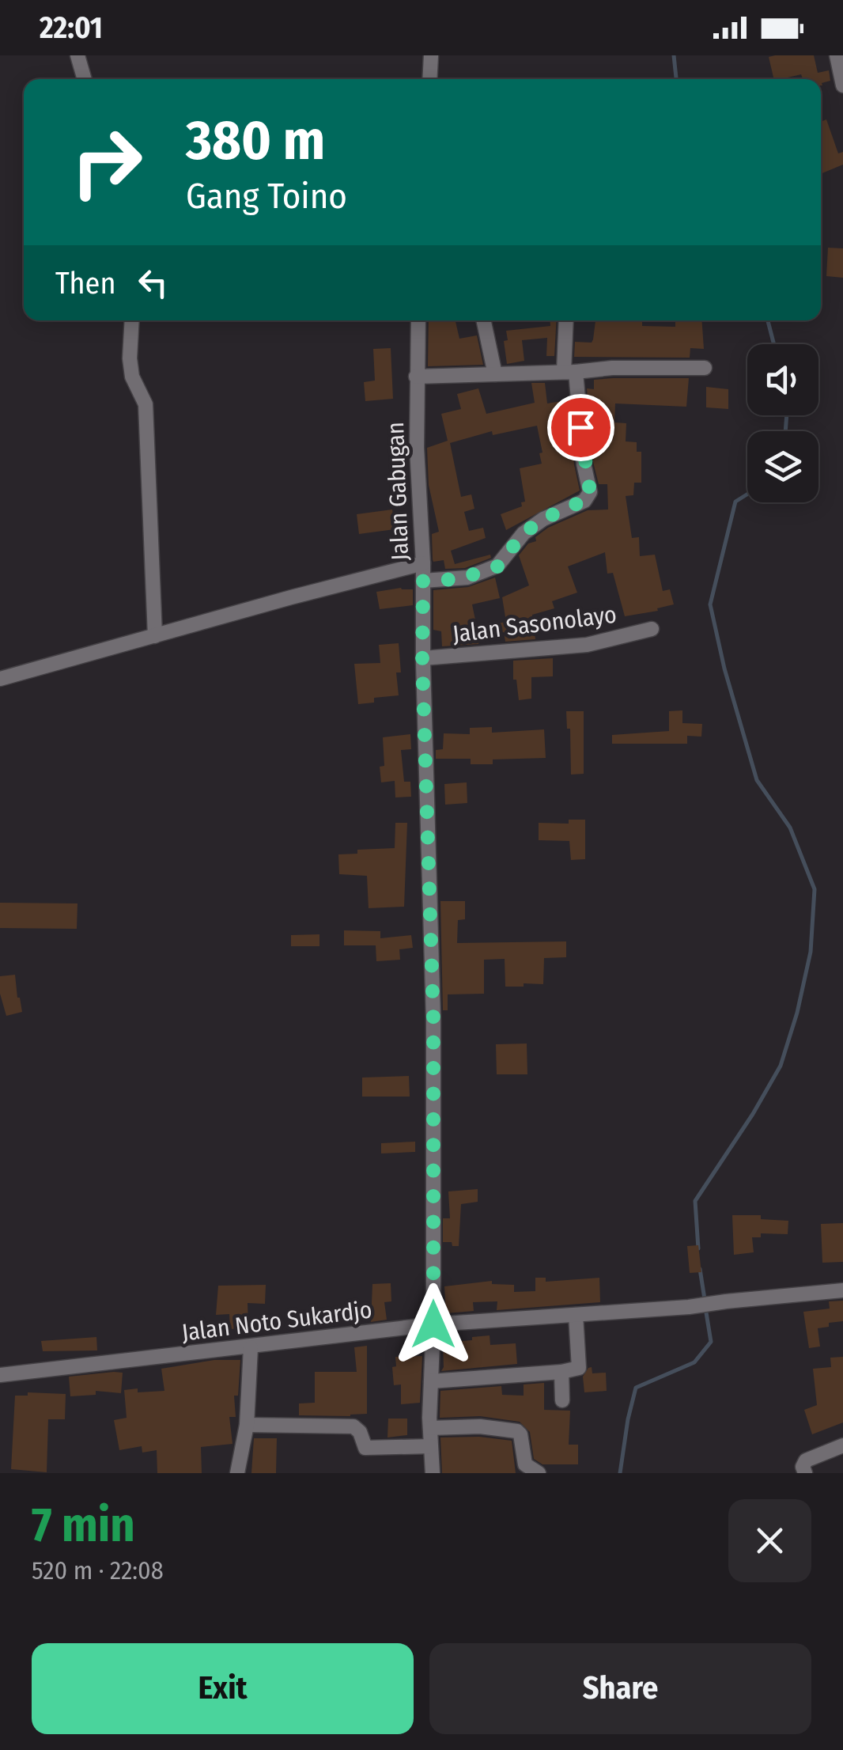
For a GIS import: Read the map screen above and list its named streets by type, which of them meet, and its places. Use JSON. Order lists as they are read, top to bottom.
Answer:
{
  "streets": {
    "street": ["Jalan Gabugan", "Jalan Sasonolayo", "Jalan Noto Sukardjo"]
  },
  "crossings": [
    ["Jalan Gabugan", "Jalan Sasonolayo"],
    ["Jalan Gabugan", "Jalan Noto Sukardjo"]
  ],
  "page": {
    "status": "22:01",
    "turn": ["380 m", "Gang Toino"],
    "then": "Then",
    "heading": ["7 min", "520 m · 22:08"],
    "buttons": ["Exit", "Share"]
  }
}
